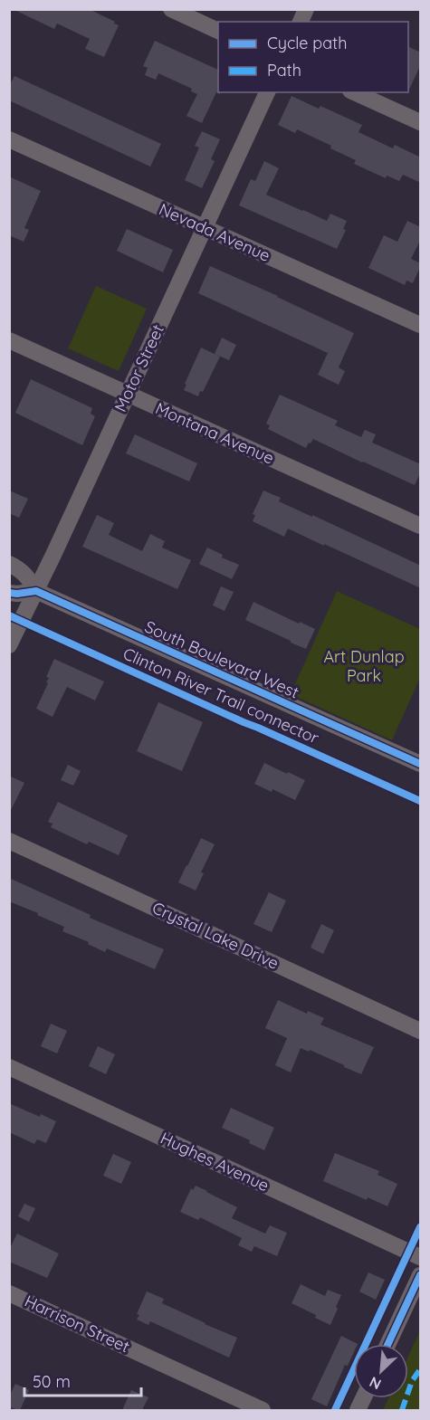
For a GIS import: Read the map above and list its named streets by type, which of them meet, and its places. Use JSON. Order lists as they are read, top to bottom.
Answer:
{
  "streets": {
    "street": [
      "Nevada Avenue",
      "Motor Street",
      "Montana Avenue",
      "South Boulevard West",
      "Crystal Lake Drive",
      "Hughes Avenue",
      "Harrison Street"
    ],
    "cycle path": ["Clinton River Trail connector"]
  },
  "crossings": [
    ["Nevada Avenue", "Motor Street"],
    ["Motor Street", "Montana Avenue"],
    ["Motor Street", "South Boulevard West"]
  ],
  "parks": ["Art Dunlap Park"],
  "legend": ["Cycle path", "Path"],
  "scale_bar": "50 m",
  "north": "bottom left"
}
